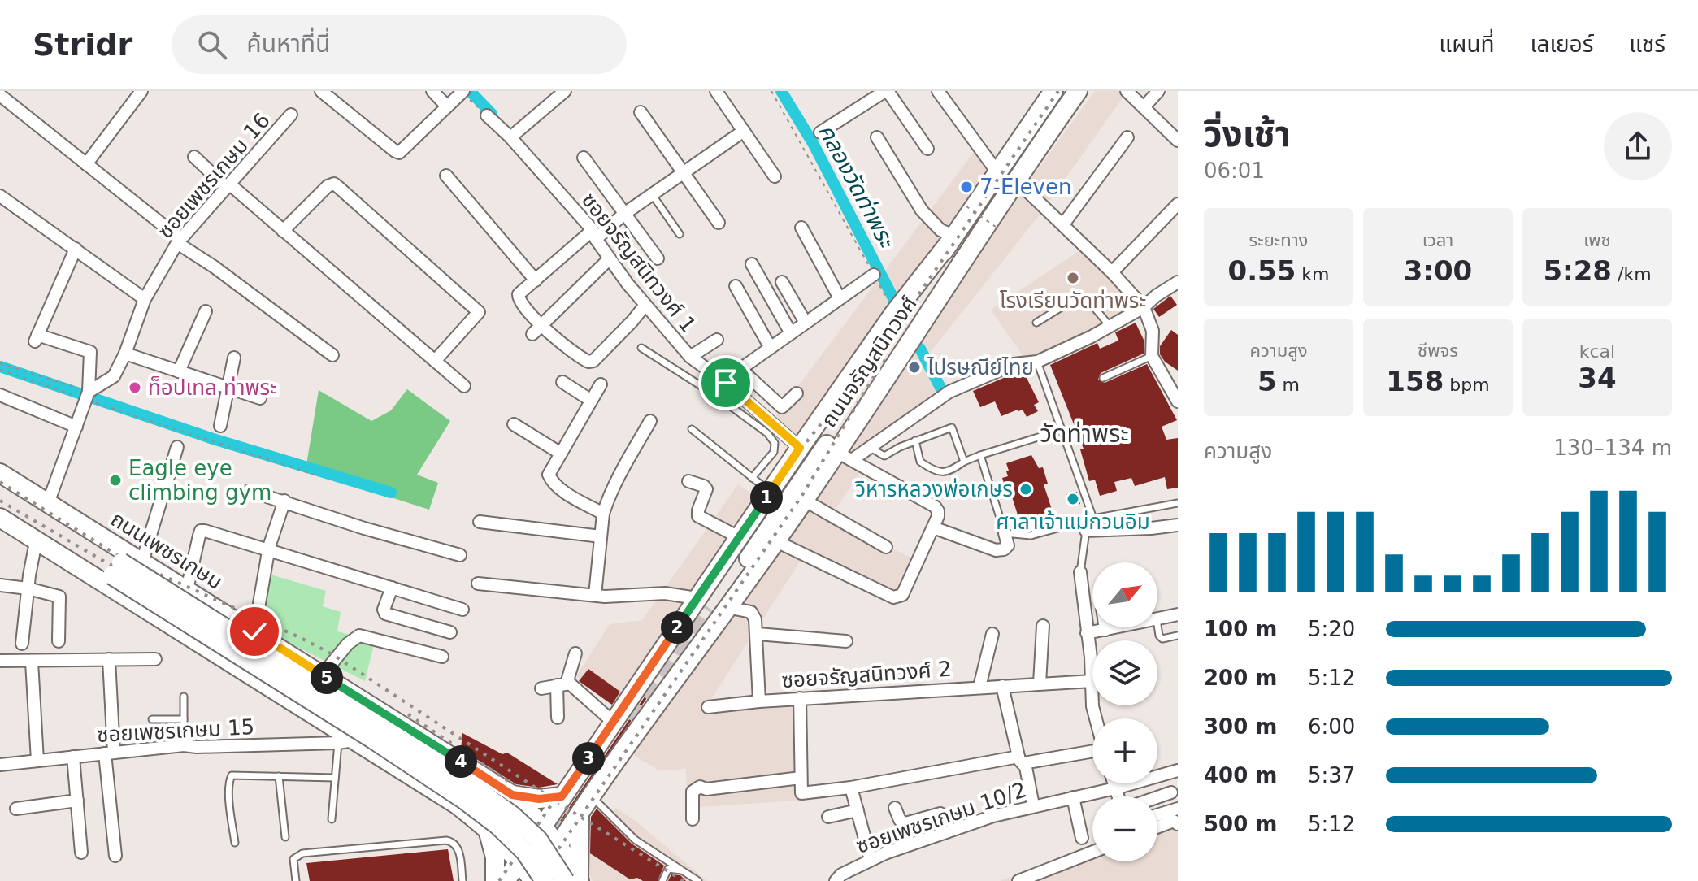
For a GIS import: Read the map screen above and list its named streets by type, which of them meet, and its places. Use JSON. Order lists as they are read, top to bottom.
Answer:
{
  "streets": {
    "main road": ["ถนนจรัญสนิทวงศ์", "ถนนเพชรเกษม"],
    "street": [
      "ซอยเพชรเกษม 16",
      "ซอยจรัญสนิทวงศ์ 1",
      "ซอยจรัญสนิทวงศ์ 2",
      "ซอยเพชรเกษม 15",
      "ซอยเพชรเกษม 10/2"
    ]
  },
  "crossings": [
    ["ซอยจรัญสนิทวงศ์ 1", "ถนนจรัญสนิทวงศ์"],
    ["ถนนจรัญสนิทวงศ์", "ถนนเพชรเกษม"]
  ],
  "districts": ["วัดท่าพระ"],
  "water": ["คลองวัดท่าพระ"],
  "places": [
    "7-Eleven",
    "โรงเรียนวัดท่าพระ",
    "ไปรษณีย์ไทย",
    "ท็อปเทล ท่าพระ",
    "Eagle eye climbing gym",
    "วิหารหลวงพ่อเกษร",
    "ศาลาเจ้าแม่กวนอิม"
  ],
  "north": "top right",
  "page": {
    "header": "Stridr",
    "search": "ค้นหาที่นี่",
    "nav": ["แผนที่", "เลเยอร์", "แชร์"],
    "heading": ["วิ่งเช้า", "06:01"],
    "stats": [
      ["ระยะทาง", "0.55 km"],
      ["เวลา", "3:00"],
      ["เพซ", "5:28 /km"],
      ["ความสูง", "5 m"],
      ["ชีพจร", "158 bpm"],
      ["kcal", "34"]
    ],
    "chart": ["ความสูง", "130–134 m"],
    "pins": [
      "1",
      "2",
      "5",
      "3",
      "4"
    ],
    "map_buttons": ["+", "−"],
    "list": [
      {
        "name": "100 m",
        "note": "5:20"
      },
      {
        "name": "200 m",
        "note": "5:12"
      },
      {
        "name": "300 m",
        "note": "6:00"
      },
      {
        "name": "400 m",
        "note": "5:37"
      },
      {
        "name": "500 m",
        "note": "5:12"
      }
    ]
  }
}
